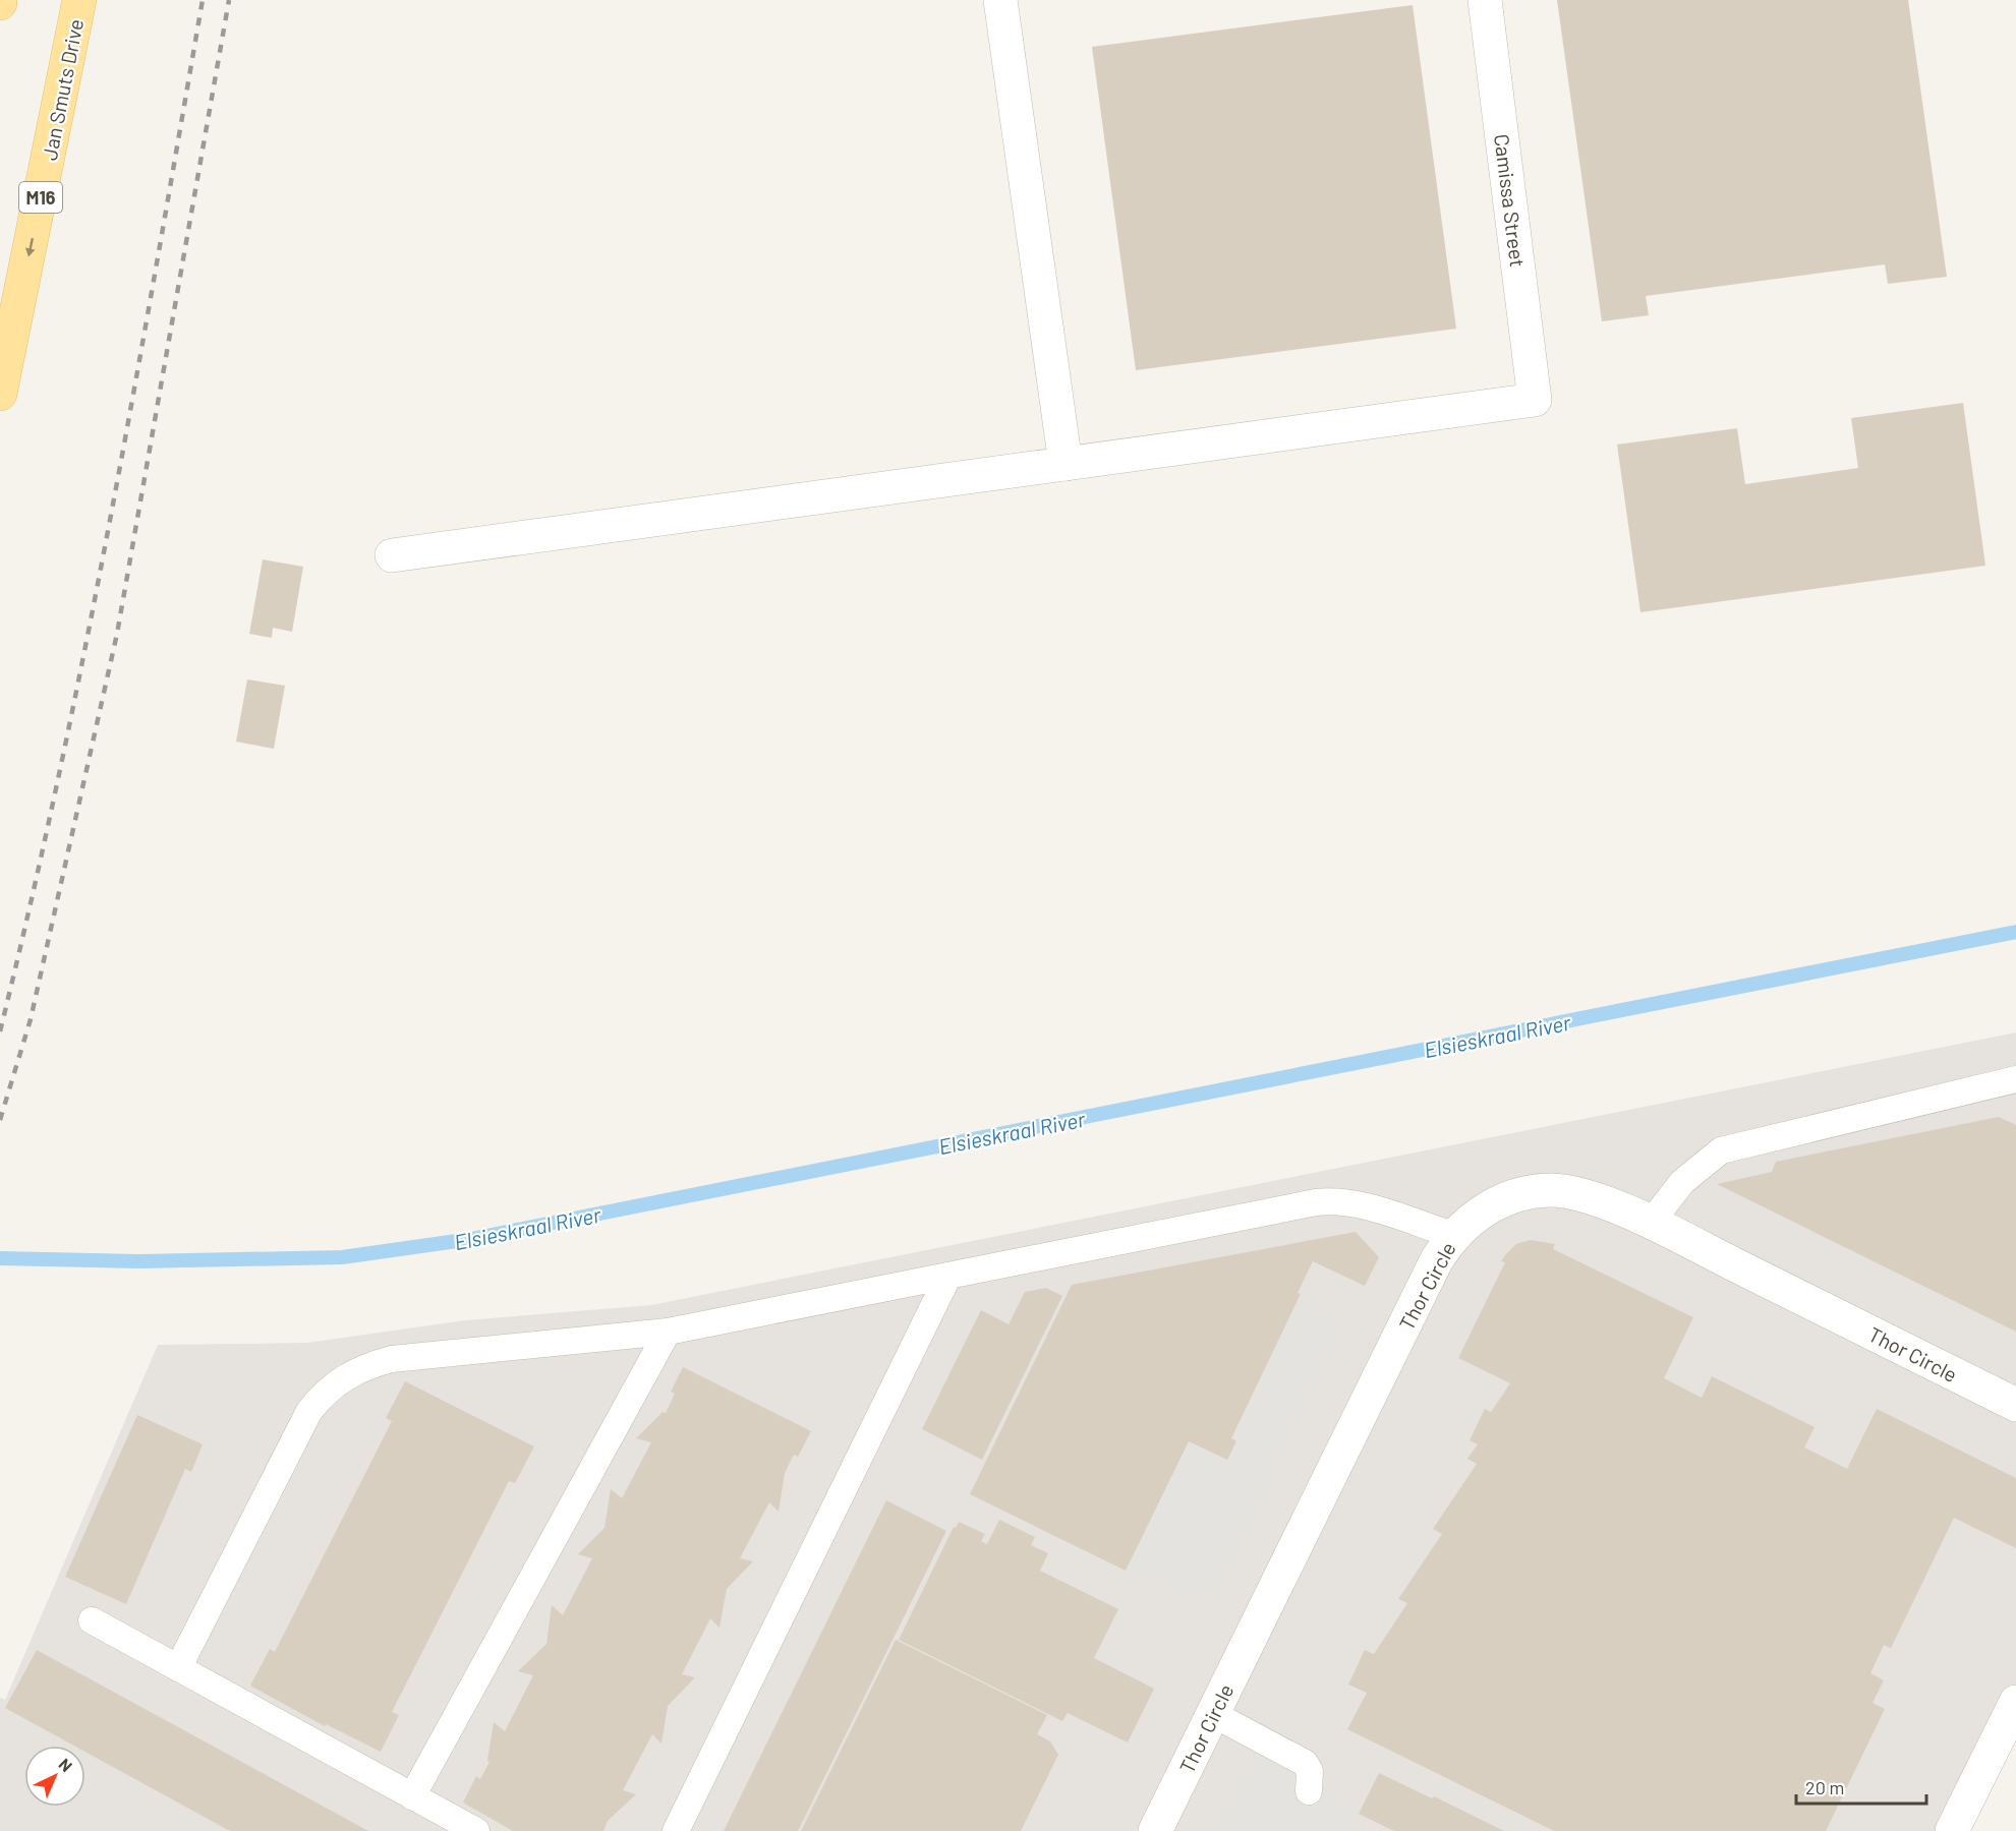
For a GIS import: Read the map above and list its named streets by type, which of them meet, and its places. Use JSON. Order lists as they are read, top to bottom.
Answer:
{
  "streets": {
    "main road": ["Jan Smuts Drive", "M16"],
    "street": ["Camissa Street", "Thor Circle"]
  },
  "one_way": ["Jan Smuts Drive"],
  "water": ["Elsieskraal River"],
  "scale_bar": "20 m",
  "north": "top right"
}
